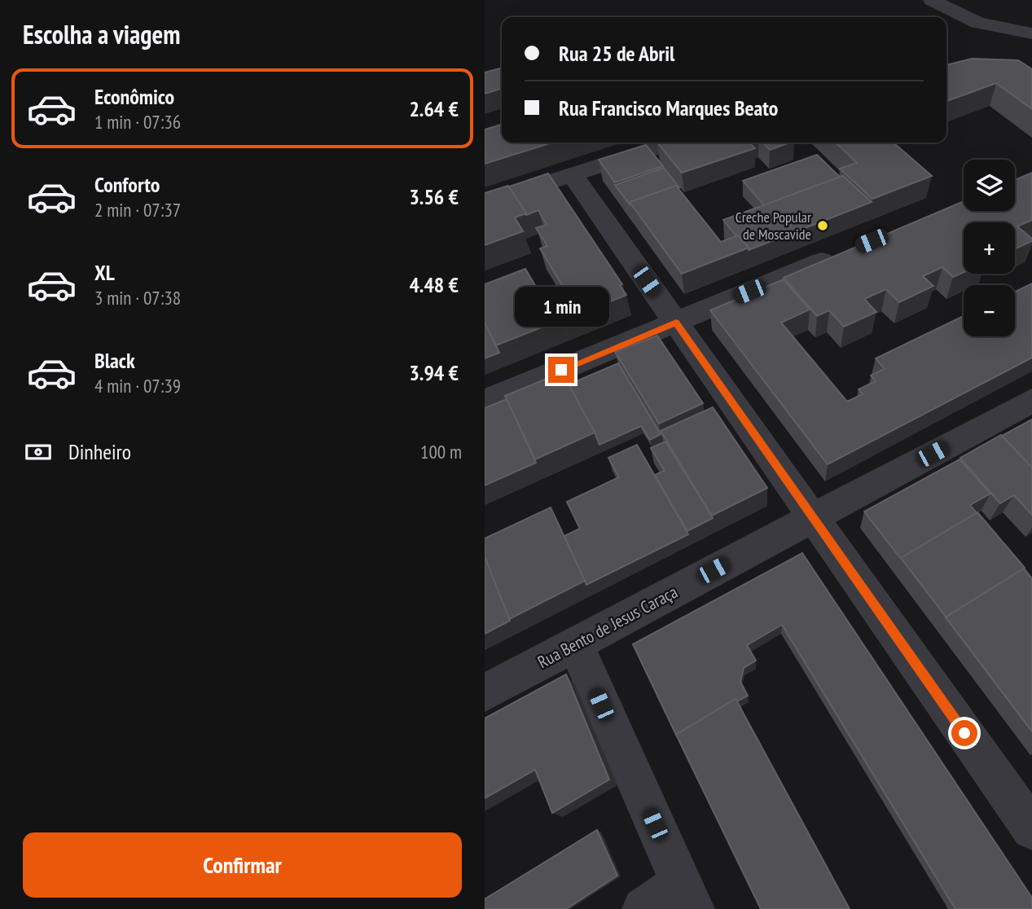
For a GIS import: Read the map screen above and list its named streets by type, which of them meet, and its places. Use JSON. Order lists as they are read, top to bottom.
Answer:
{
  "streets": {
    "street": ["Rua Bento de Jesus Caraça"]
  },
  "places": ["Creche Popular de Moscavide"],
  "page": {
    "heading": "Escolha a viagem",
    "banner": ["Rua 25 de Abril", "Rua Francisco Marques Beato"],
    "list": [
      {
        "name": "Econômico",
        "note": "1 min · 07:36",
        "value": "2.64 €"
      },
      {
        "name": "Conforto",
        "note": "2 min · 07:37",
        "value": "3.56 €"
      },
      {
        "name": "XL",
        "note": "3 min · 07:38",
        "value": "4.48 €"
      },
      {
        "name": "Black",
        "note": "4 min · 07:39",
        "value": "3.94 €"
      }
    ],
    "map_buttons": ["+", "−"],
    "bubble": "1 min",
    "pay": ["Dinheiro", "100 m"],
    "buttons": "Confirmar"
  }
}
